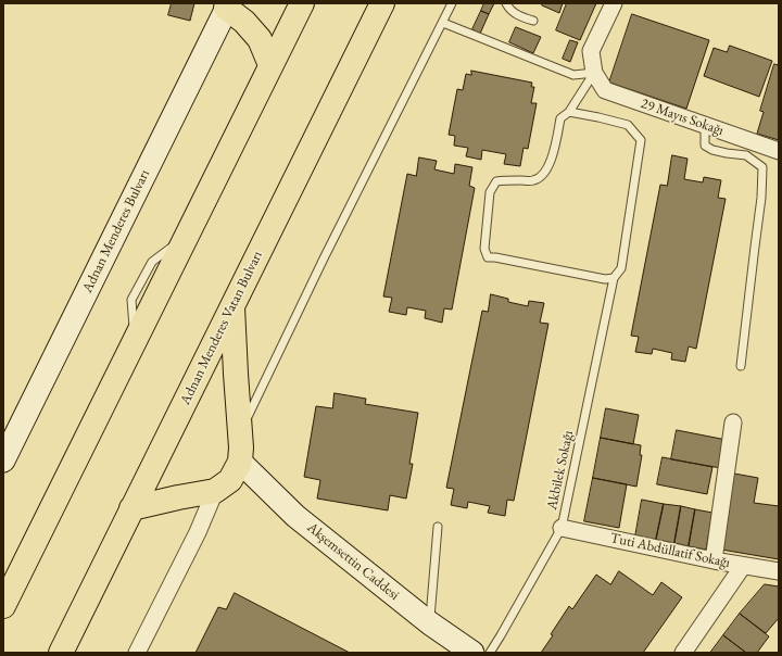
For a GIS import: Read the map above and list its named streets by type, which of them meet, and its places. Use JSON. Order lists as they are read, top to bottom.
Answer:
{
  "streets": {
    "main road": ["Adnan Menderes Bulvarı", "Adnan Menderes Vatan Bulvarı", "Akşemsettin Caddesi"],
    "street": ["29 Mayıs Sokağı", "Tuti Abdüllatif Sokağı"],
    "lane": ["Akbilek Sokağı"]
  },
  "crossings": [
    ["Akbilek Sokağı", "Tuti Abdüllatif Sokağı"]
  ]
}
